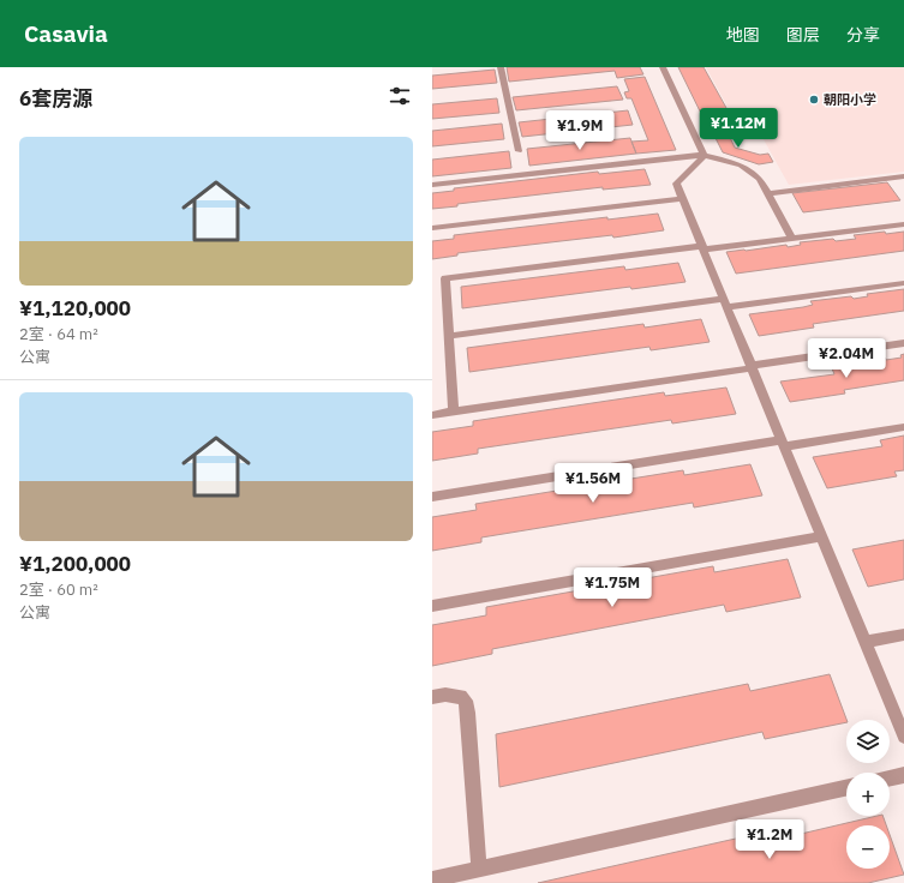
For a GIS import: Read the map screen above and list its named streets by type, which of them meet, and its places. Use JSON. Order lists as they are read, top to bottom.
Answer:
{
  "places": ["朝阳小学"],
  "page": {
    "header": "Casavia",
    "nav": ["地图", "图层", "分享"],
    "heading": "6套房源",
    "price": [
      "¥1.12M",
      "¥1.9M",
      "¥2.04M",
      "¥1.56M",
      "¥1.75M",
      "¥1.2M"
    ],
    "list": [
      {
        "name": "¥1,120,000",
        "note": "2室 · 64 m² · 公寓"
      },
      {
        "name": "¥1,200,000",
        "note": "2室 · 60 m² · 公寓"
      }
    ],
    "map_buttons": ["+", "−"]
  }
}
